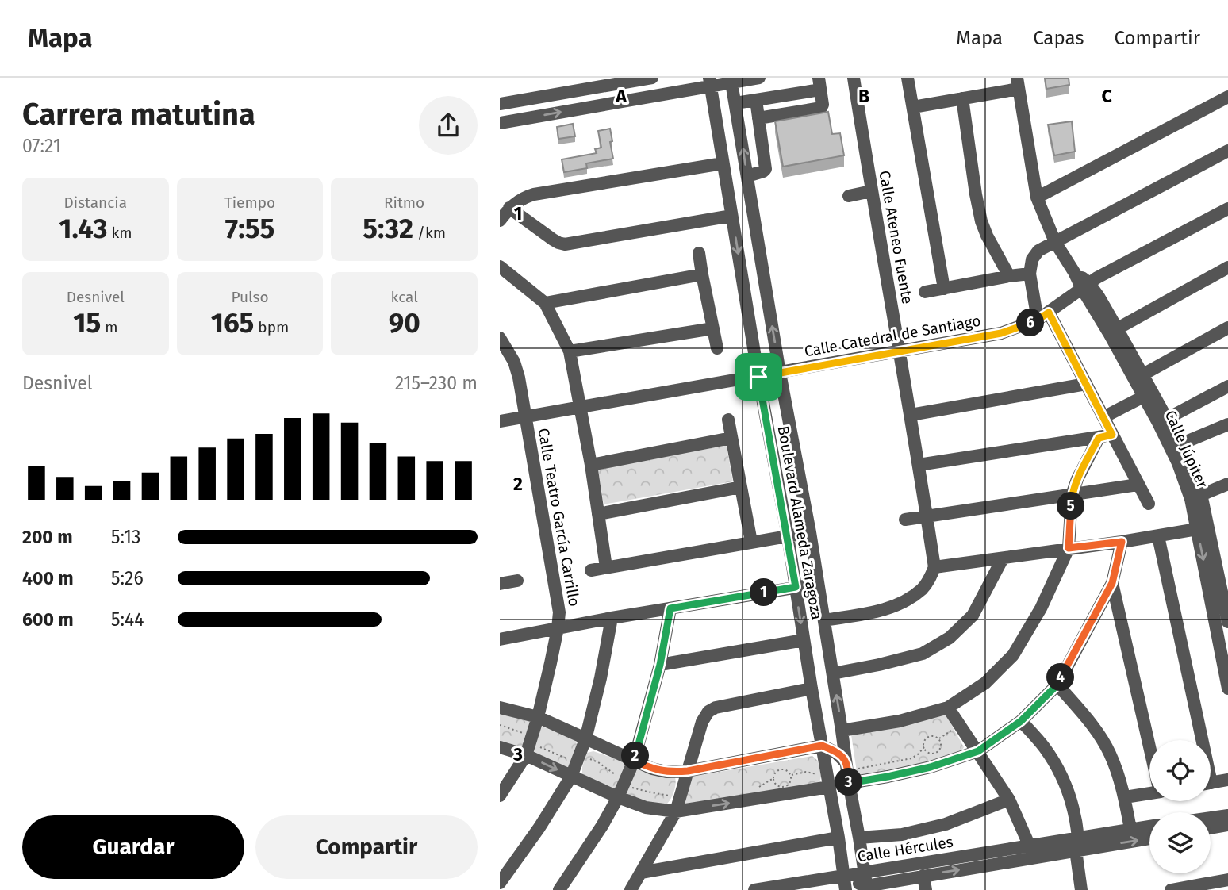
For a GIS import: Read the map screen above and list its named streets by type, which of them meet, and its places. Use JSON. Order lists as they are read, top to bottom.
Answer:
{
  "streets": {
    "street": [
      "Calle Ateneo Fuente",
      "Calle Catedral de Santiago",
      "Calle Júpiter",
      "Calle Teatro García Carrillo",
      "Boulevard Alameda Zaragoza",
      "Calle Hércules"
    ]
  },
  "crossings": [
    ["Calle Ateneo Fuente", "Calle Catedral de Santiago"],
    ["Calle Catedral de Santiago", "Calle Júpiter"],
    ["Calle Catedral de Santiago", "Calle Teatro García Carrillo"],
    ["Calle Catedral de Santiago", "Boulevard Alameda Zaragoza"],
    ["Boulevard Alameda Zaragoza", "Calle Hércules"]
  ],
  "page": {
    "header": "Mapa",
    "nav": ["Mapa", "Capas", "Compartir"],
    "heading": ["Carrera matutina", "07:21"],
    "stats": [
      ["Distancia", "1.43 km"],
      ["Tiempo", "7:55"],
      ["Ritmo", "5:32 /km"],
      ["Desnivel", "15 m"],
      ["Pulso", "165 bpm"],
      ["kcal", "90"]
    ],
    "pins": [
      "6",
      "5",
      "1",
      "4",
      "2",
      "3"
    ],
    "chart": ["Desnivel", "215–230 m"],
    "list": [
      {
        "name": "200 m",
        "note": "5:13"
      },
      {
        "name": "400 m",
        "note": "5:26"
      },
      {
        "name": "600 m",
        "note": "5:44"
      }
    ],
    "buttons": ["Guardar", "Compartir"]
  },
  "grid": {
    "columns": ["A", "B", "C"],
    "rows": ["1", "2", "3"]
  }
}
